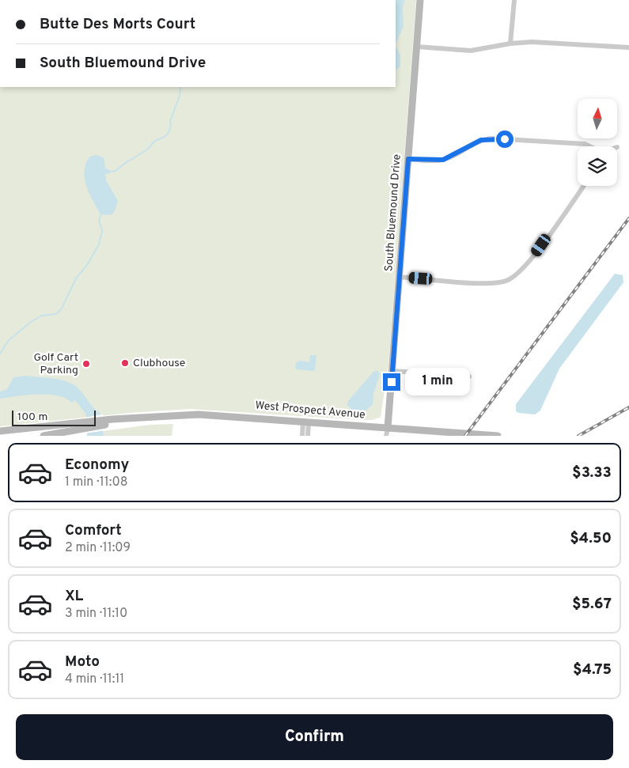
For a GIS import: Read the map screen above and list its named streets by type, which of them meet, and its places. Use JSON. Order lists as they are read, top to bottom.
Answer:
{
  "streets": {
    "main road": ["South Bluemound Drive", "West Prospect Avenue"]
  },
  "crossings": [
    ["South Bluemound Drive", "West Prospect Avenue"]
  ],
  "places": ["Clubhouse", "Golf Cart Parking"],
  "scale_bar": "100 m",
  "north": "top",
  "page": {
    "banner": ["Butte Des Morts Court", "South Bluemound Drive"],
    "bubble": "1 min",
    "scale": "100 m",
    "list": [
      {
        "name": "Economy",
        "note": "1 min · 11:08",
        "value": "$3.33"
      },
      {
        "name": "Comfort",
        "note": "2 min · 11:09",
        "value": "$4.50"
      },
      {
        "name": "XL",
        "note": "3 min · 11:10",
        "value": "$5.67"
      },
      {
        "name": "Moto",
        "note": "4 min · 11:11",
        "value": "$4.75"
      }
    ],
    "buttons": "Confirm"
  }
}
